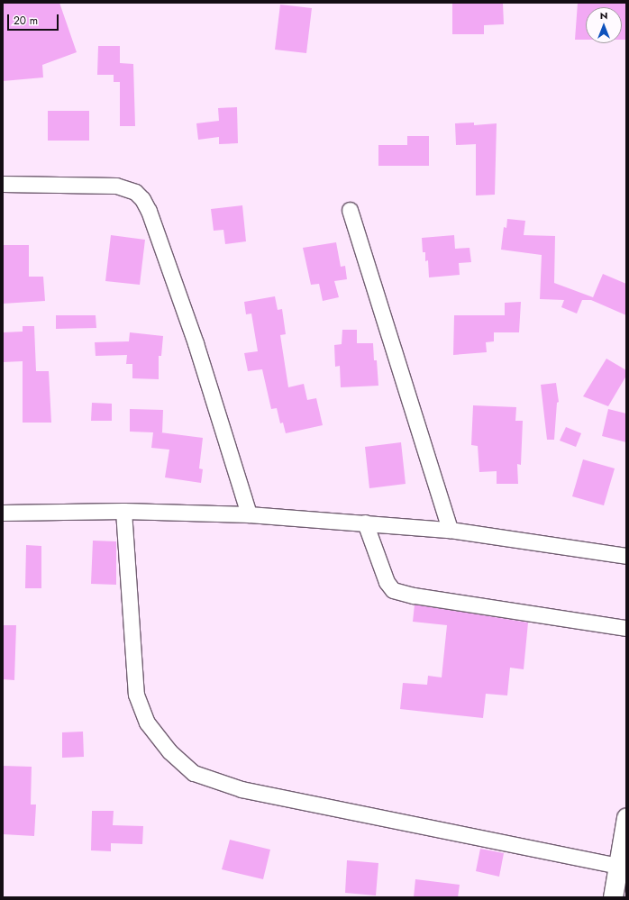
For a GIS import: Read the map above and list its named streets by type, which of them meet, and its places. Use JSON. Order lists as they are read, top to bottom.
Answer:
{
  "scale_bar": "20 m",
  "north": "top"
}
